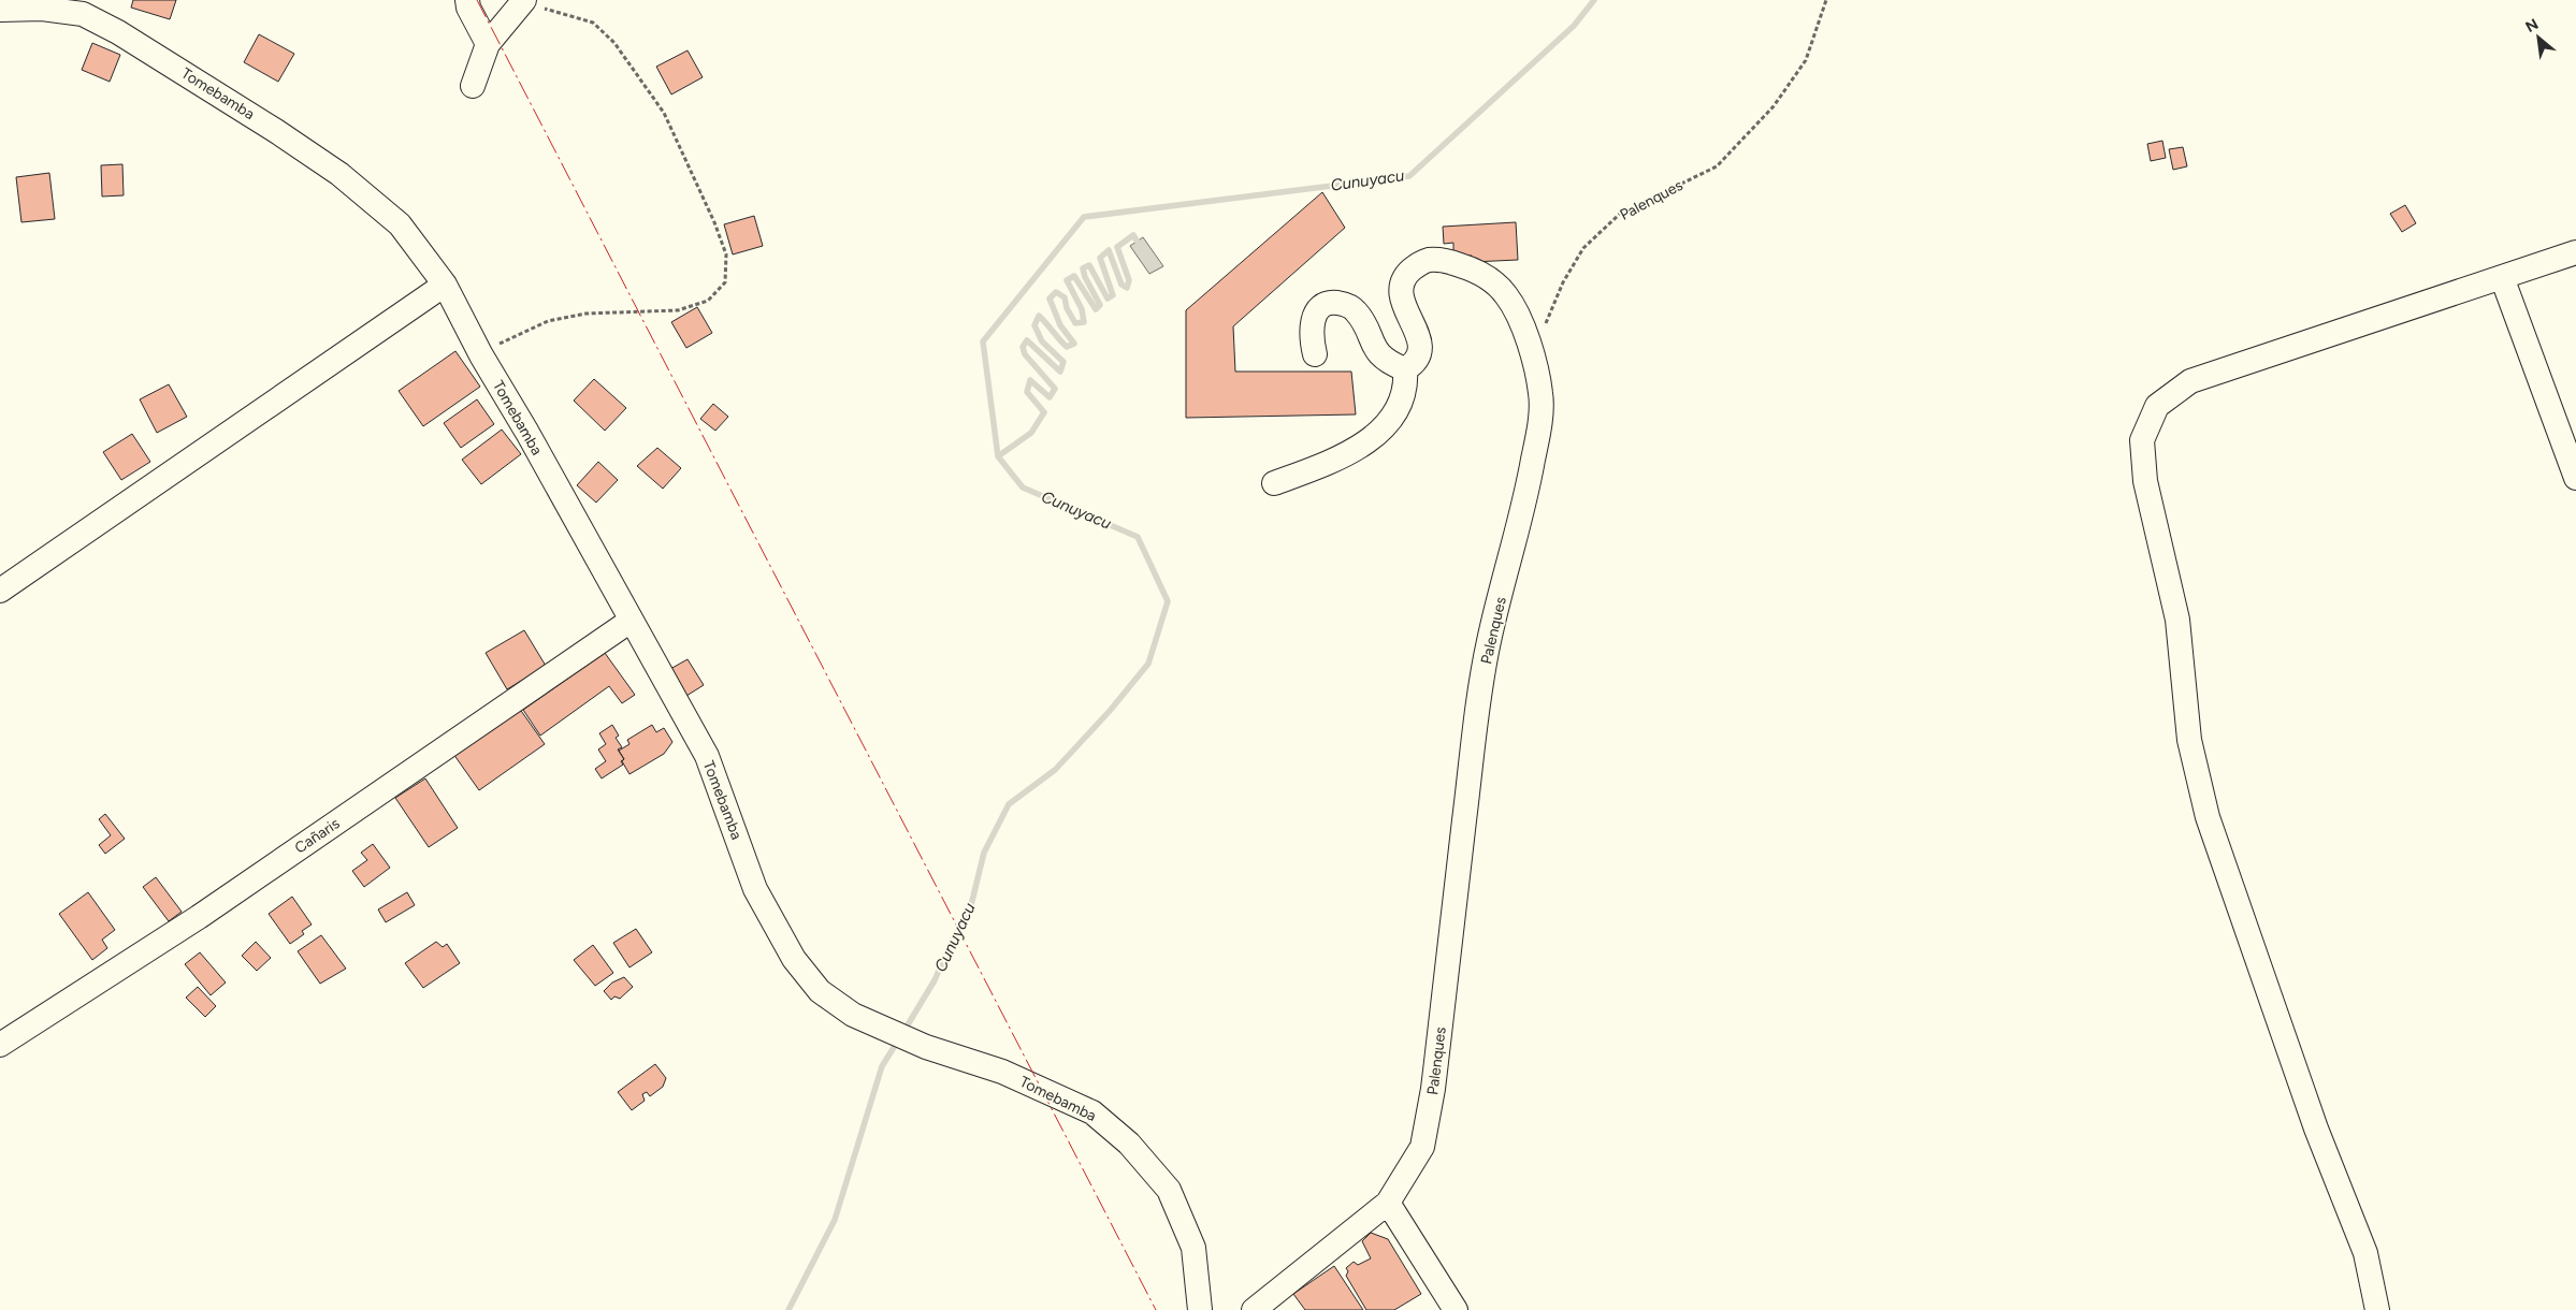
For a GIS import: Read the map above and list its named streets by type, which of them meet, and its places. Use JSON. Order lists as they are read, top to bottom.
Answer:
{
  "streets": {
    "street": ["Tomebamba", "Palenques", "Cañaris"]
  },
  "crossings": [
    ["Tomebamba", "Cañaris"]
  ],
  "water": ["Cunuyacu"],
  "north": "top left"
}
